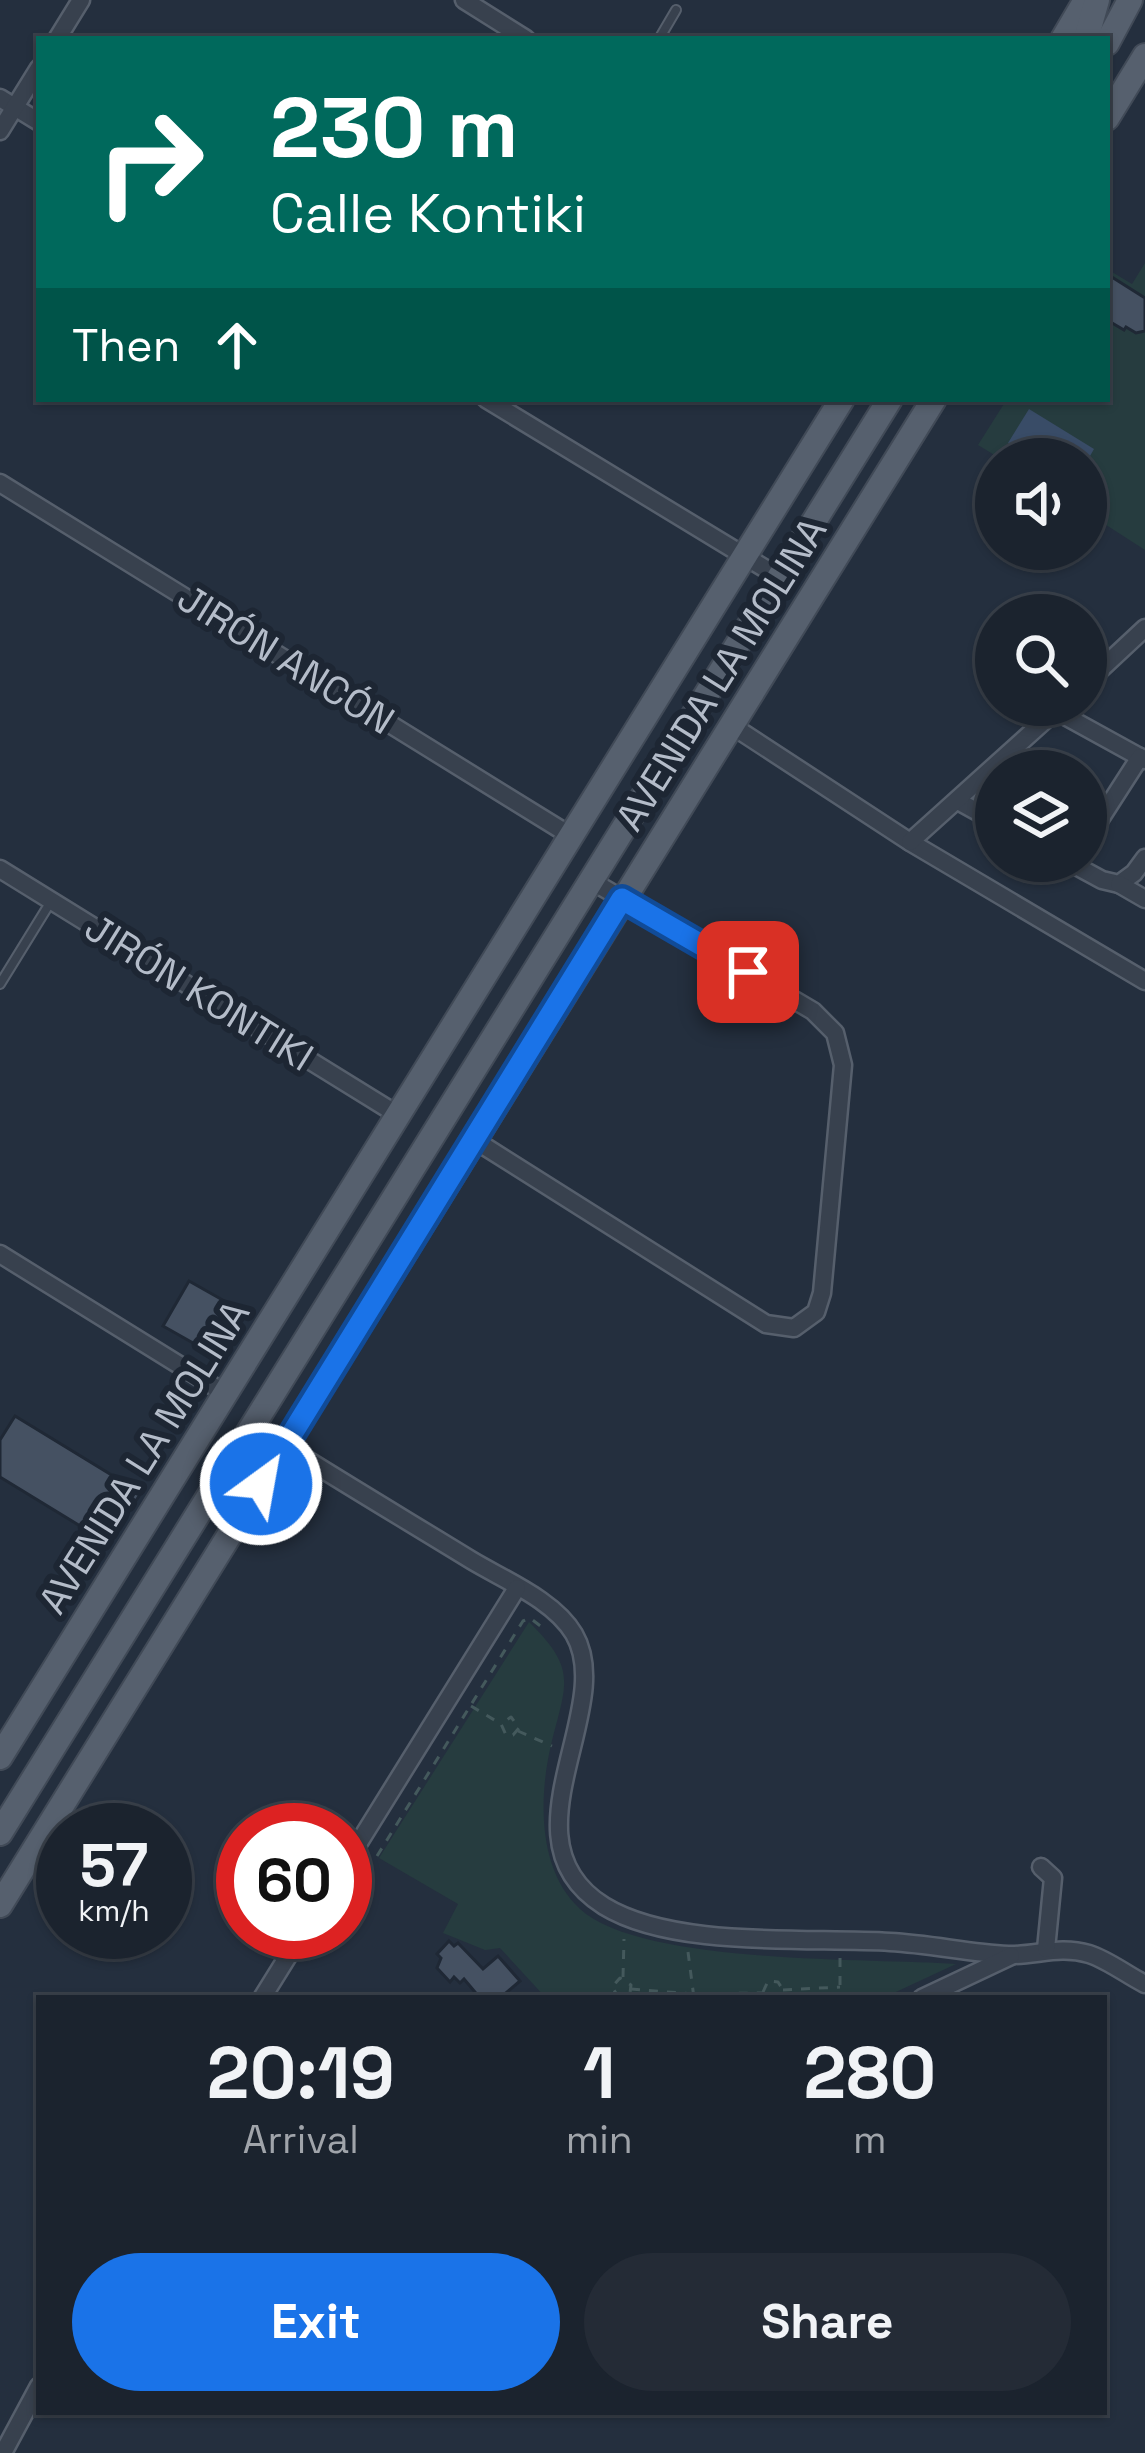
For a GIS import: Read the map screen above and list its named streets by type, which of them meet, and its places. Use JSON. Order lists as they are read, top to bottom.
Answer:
{
  "streets": {
    "main road": ["AVENIDA LA MOLINA"],
    "street": ["JIRÓN ANCÓN", "JIRÓN KONTIKI"]
  },
  "crossings": [
    ["JIRÓN ANCÓN", "AVENIDA LA MOLINA"],
    ["AVENIDA LA MOLINA", "JIRÓN KONTIKI"]
  ],
  "page": {
    "turn": ["230 m", "Calle Kontiki"],
    "then": "Then",
    "speed": "57 km/h",
    "limit": "60",
    "eta": [
      "20:19",
      "Arrival",
      "1",
      "min",
      "280",
      "m"
    ],
    "buttons": ["Exit", "Share"]
  }
}
